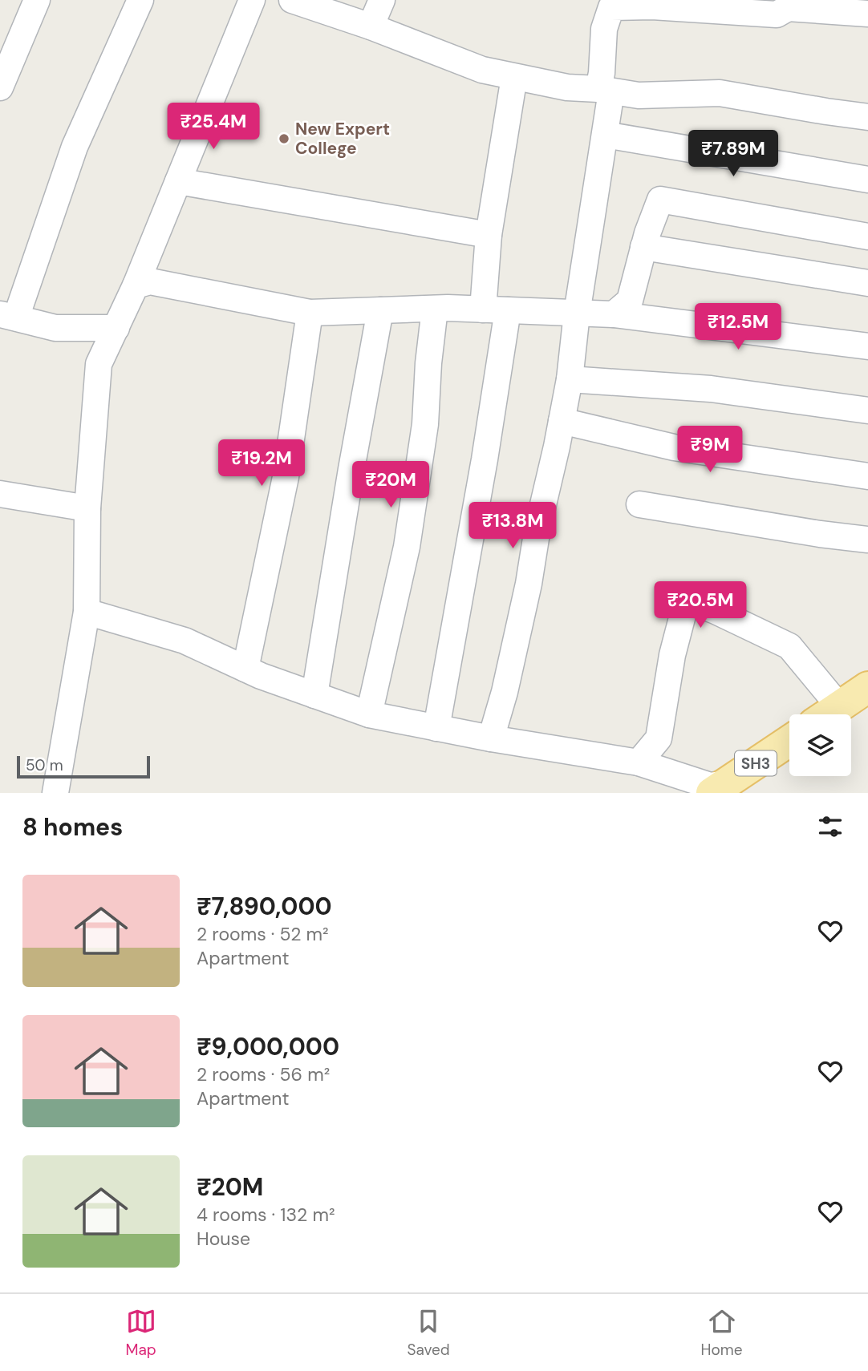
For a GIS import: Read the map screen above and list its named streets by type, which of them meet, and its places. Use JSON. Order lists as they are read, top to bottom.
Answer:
{
  "streets": {
    "main road": ["SH3"]
  },
  "places": ["New Expert College"],
  "scale_bar": "50 m",
  "page": {
    "price": [
      "₹25.4M",
      "₹7.89M",
      "₹12.5M",
      "₹9M",
      "₹19.2M",
      "₹20M",
      "₹13.8M",
      "₹20.5M"
    ],
    "scale": "50 m",
    "heading": "8 homes",
    "list": [
      {
        "name": "₹7,890,000",
        "note": "2 rooms · 52 m² · Apartment"
      },
      {
        "name": "₹9,000,000",
        "note": "2 rooms · 56 m² · Apartment"
      },
      {
        "name": "₹20M",
        "note": "4 rooms · 132 m² · House"
      }
    ],
    "tabs": ["Map", "Saved", "Home"]
  }
}
